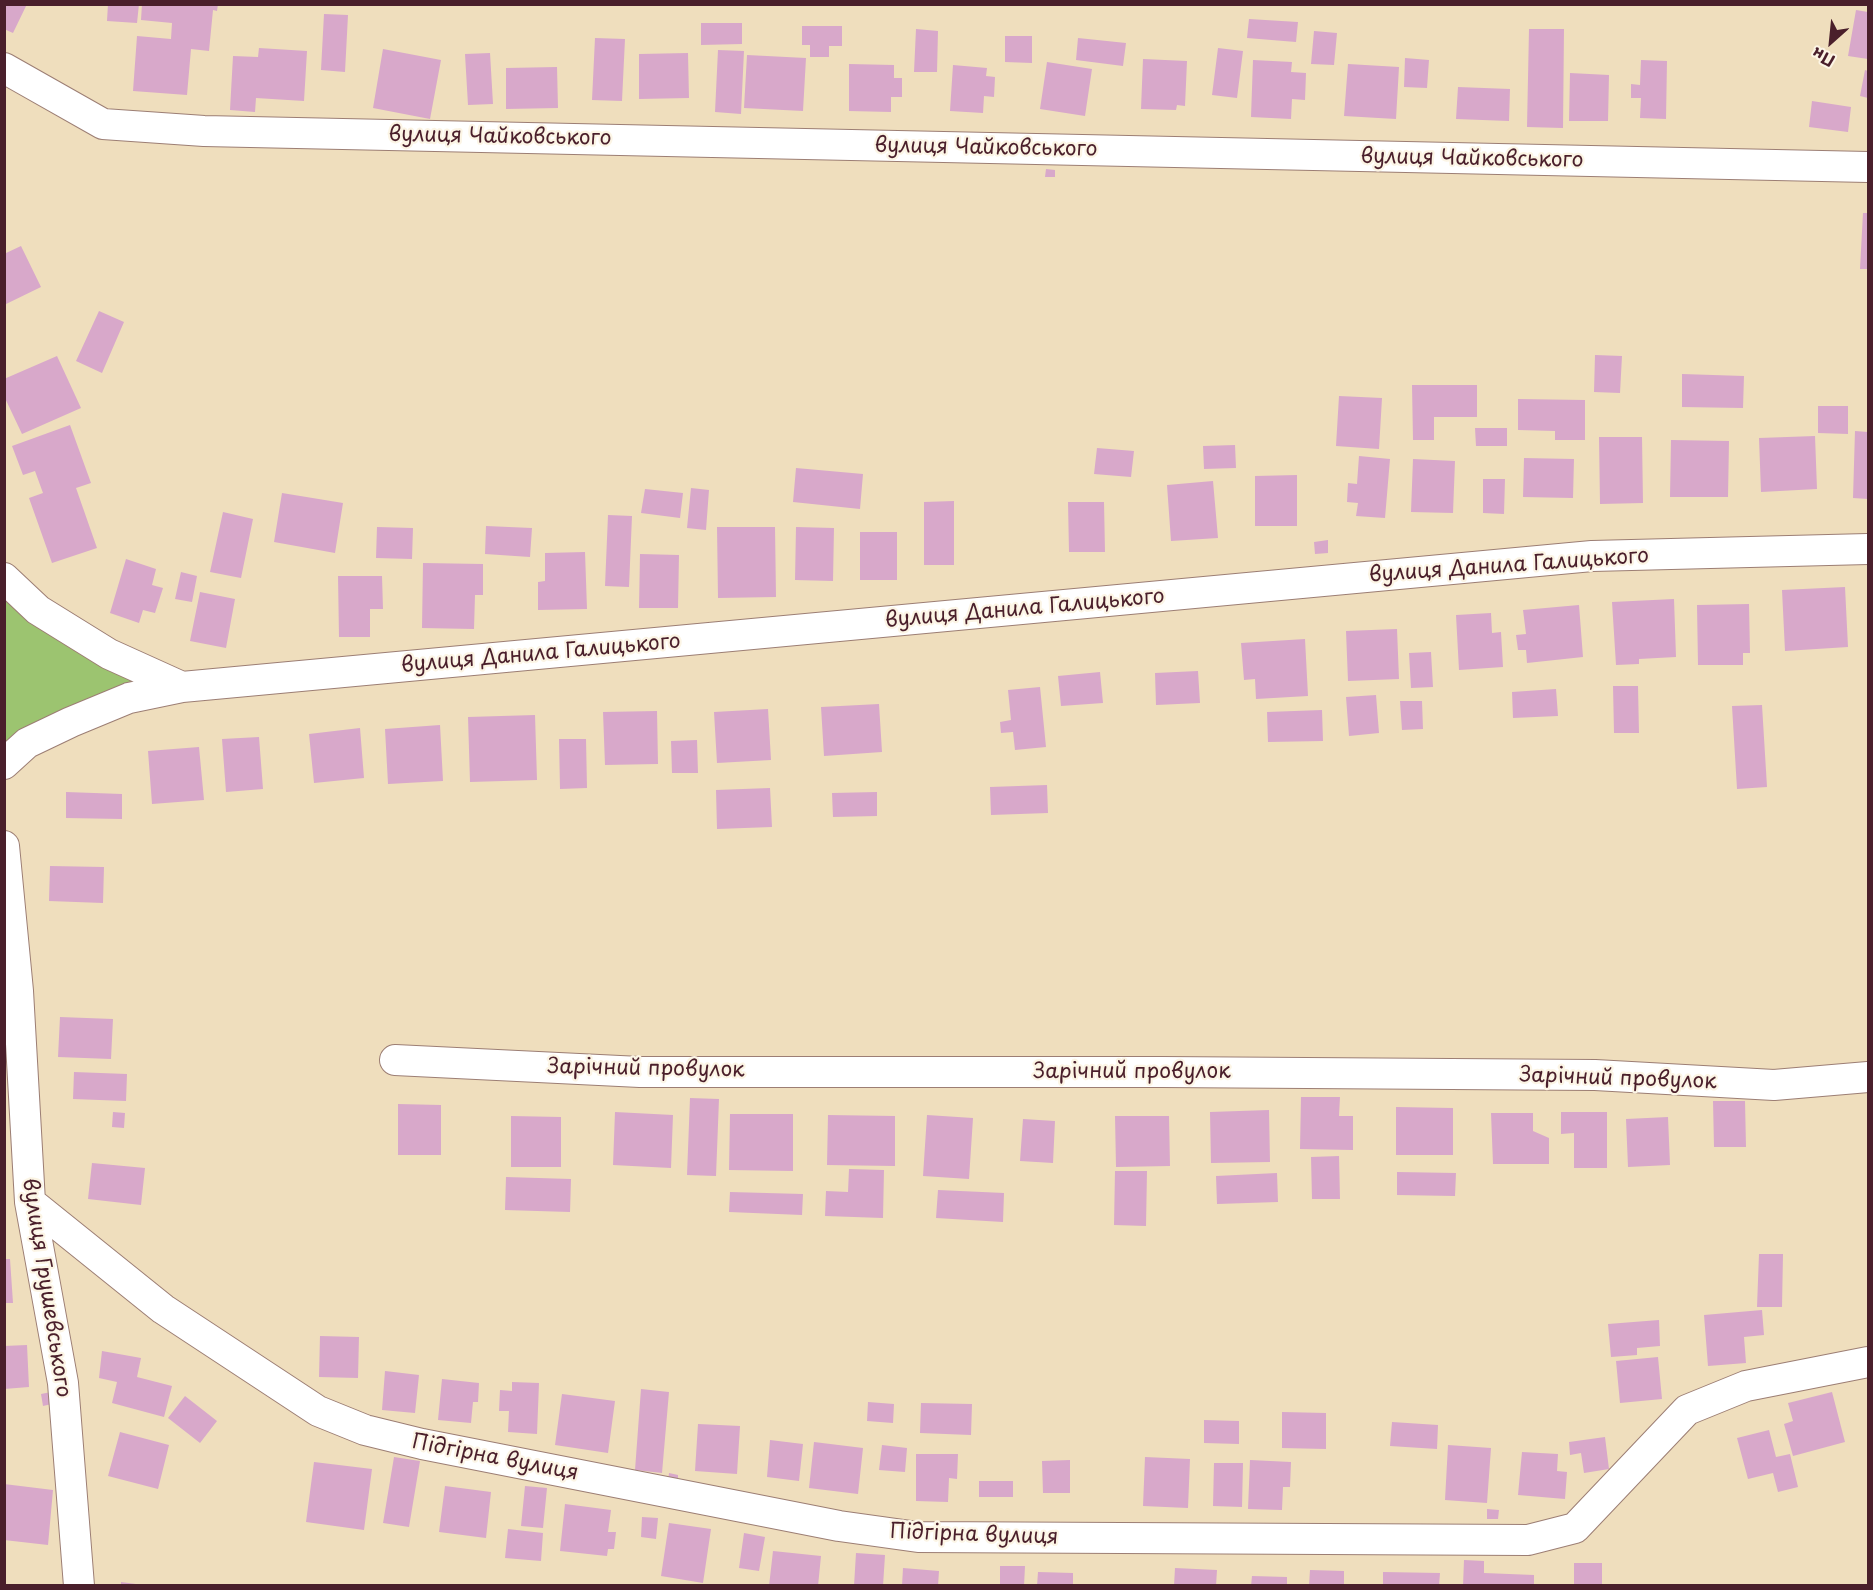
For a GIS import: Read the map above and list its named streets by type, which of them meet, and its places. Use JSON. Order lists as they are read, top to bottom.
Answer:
{
  "streets": {
    "street": [
      "вулиця Чайковського",
      "вулиця Данила Галицького",
      "Зарічний провулок",
      "вулиця Грушевського",
      "Підгірна вулиця"
    ]
  },
  "crossings": [
    ["вулиця Грушевського", "Підгірна вулиця"]
  ],
  "north": "bottom left"
}
